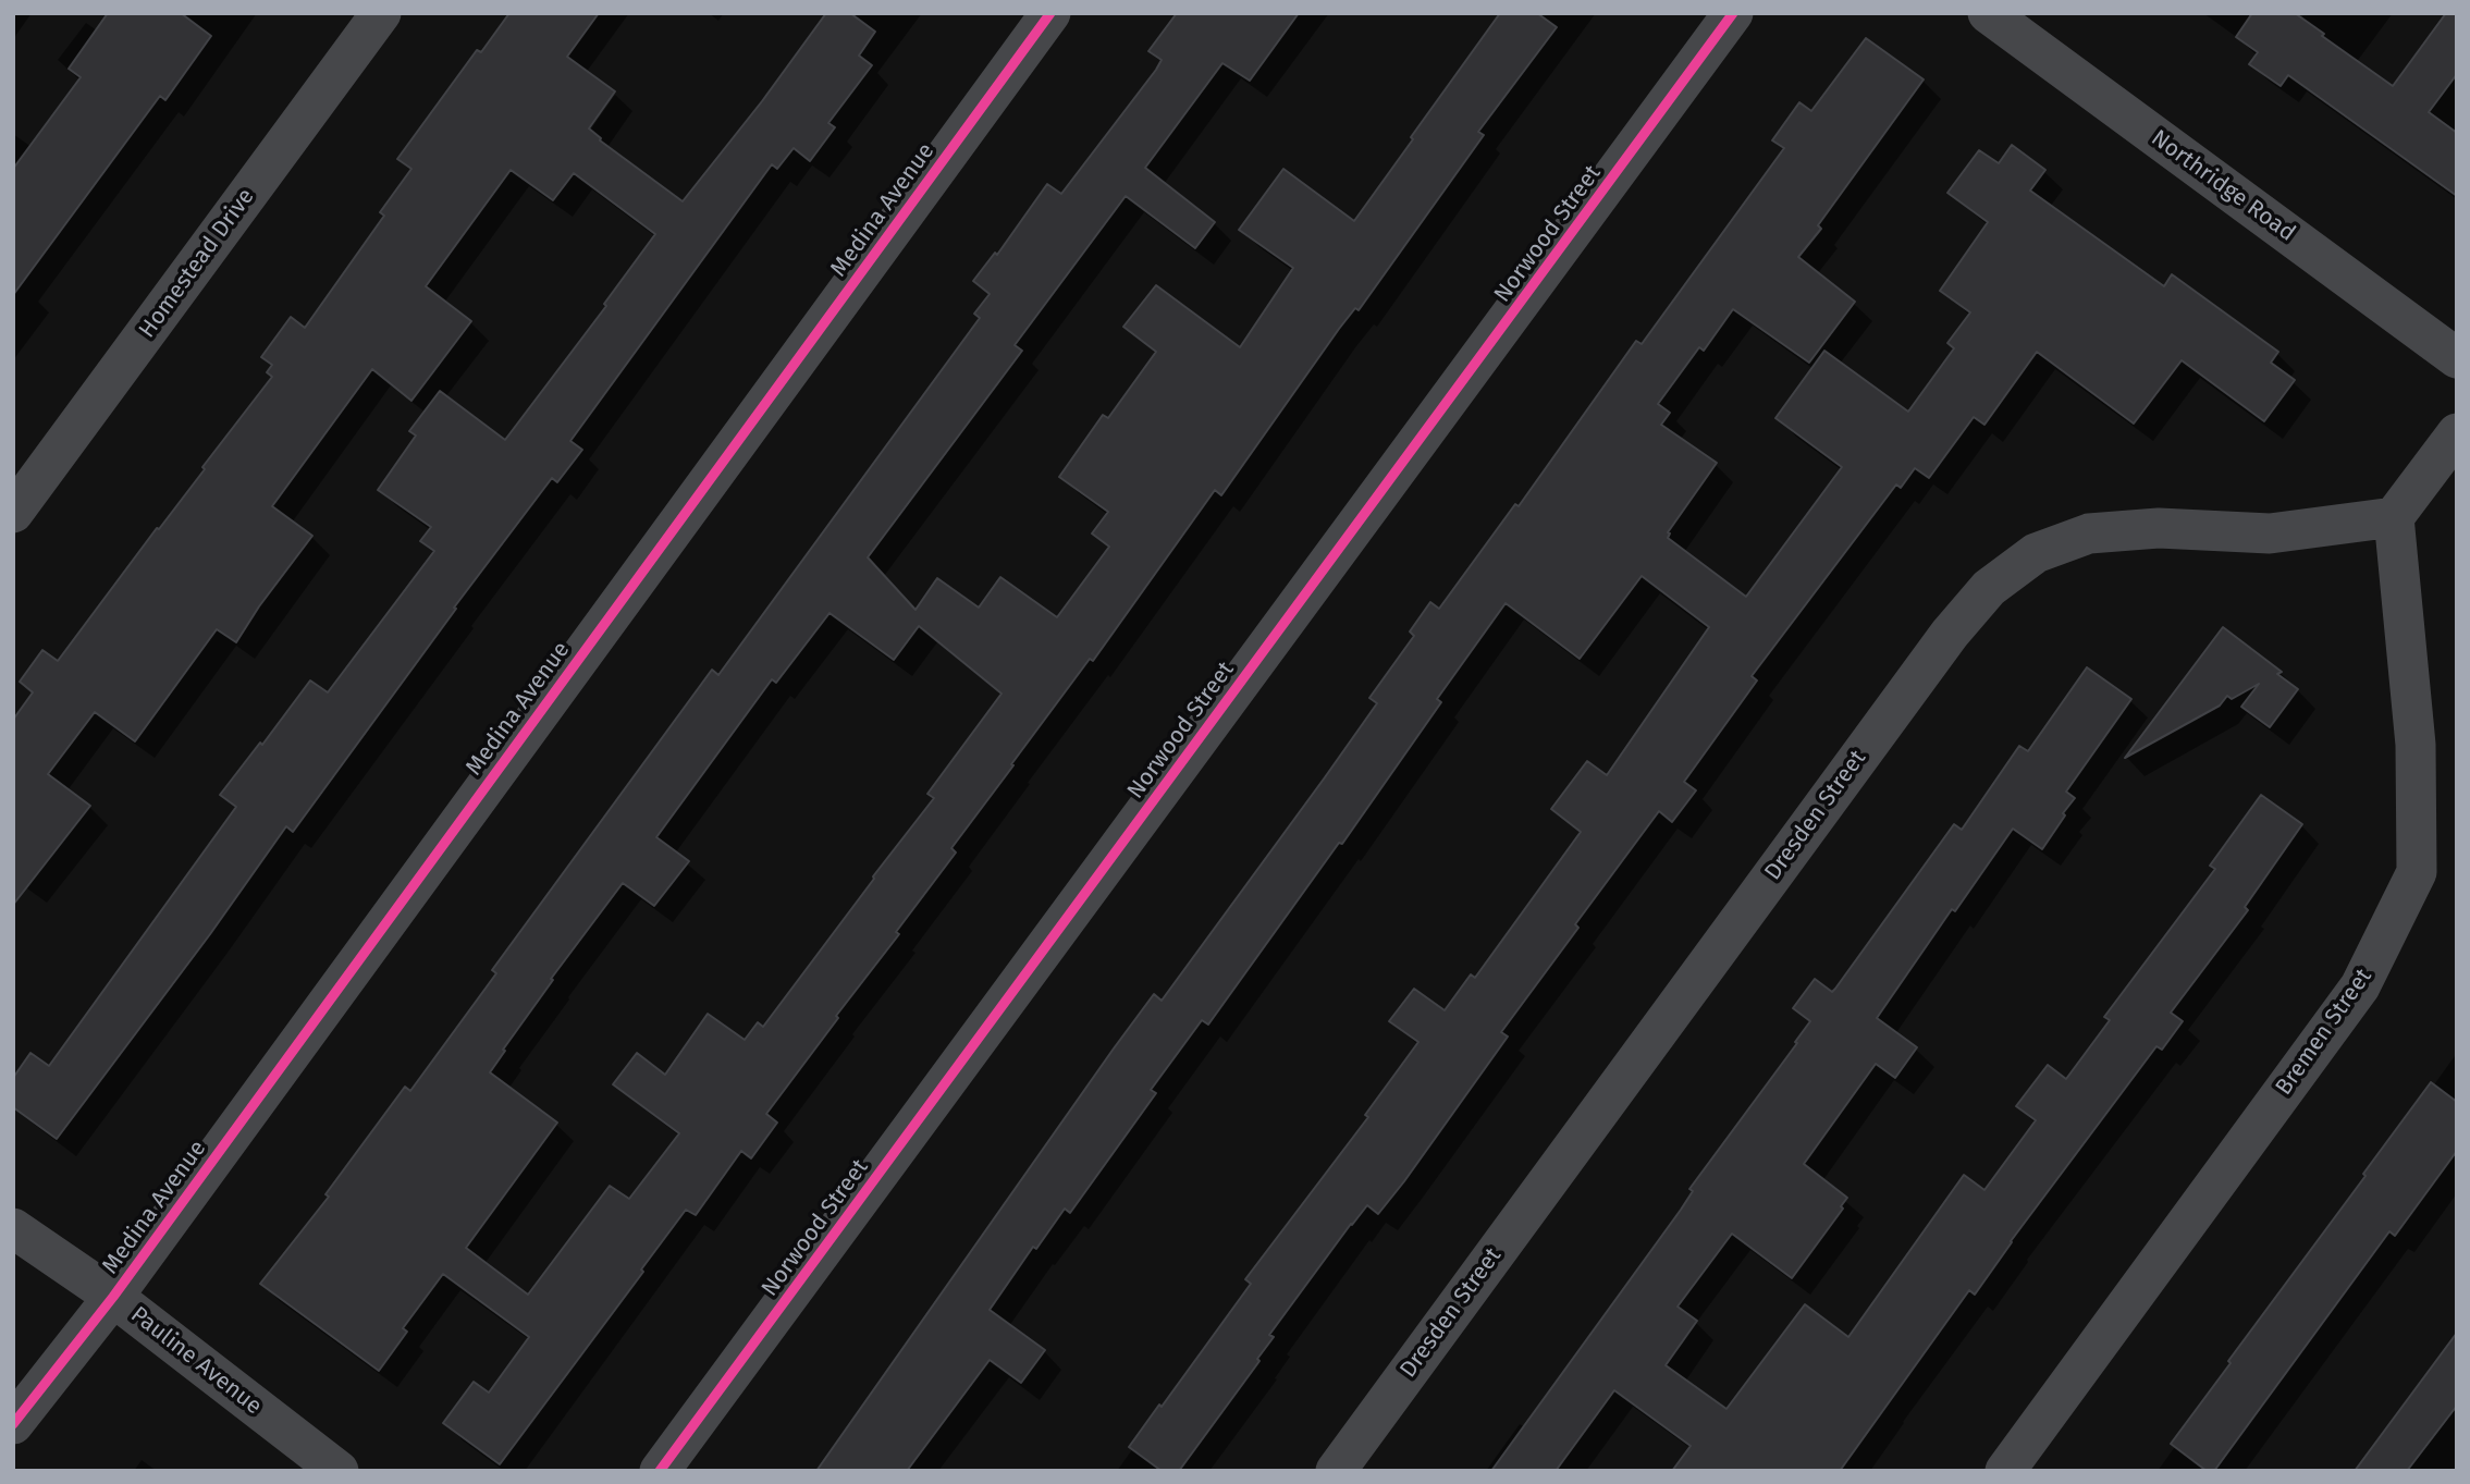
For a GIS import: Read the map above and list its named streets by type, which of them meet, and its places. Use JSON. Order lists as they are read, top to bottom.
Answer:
{
  "streets": {
    "street": [
      "Northridge Road",
      "Medina Avenue",
      "Norwood Street",
      "Homestead Drive",
      "Dresden Street",
      "Bremen Street",
      "Pauline Avenue"
    ]
  },
  "crossings": [
    ["Medina Avenue", "Pauline Avenue"],
    ["Dresden Street", "Bremen Street"]
  ]
}
